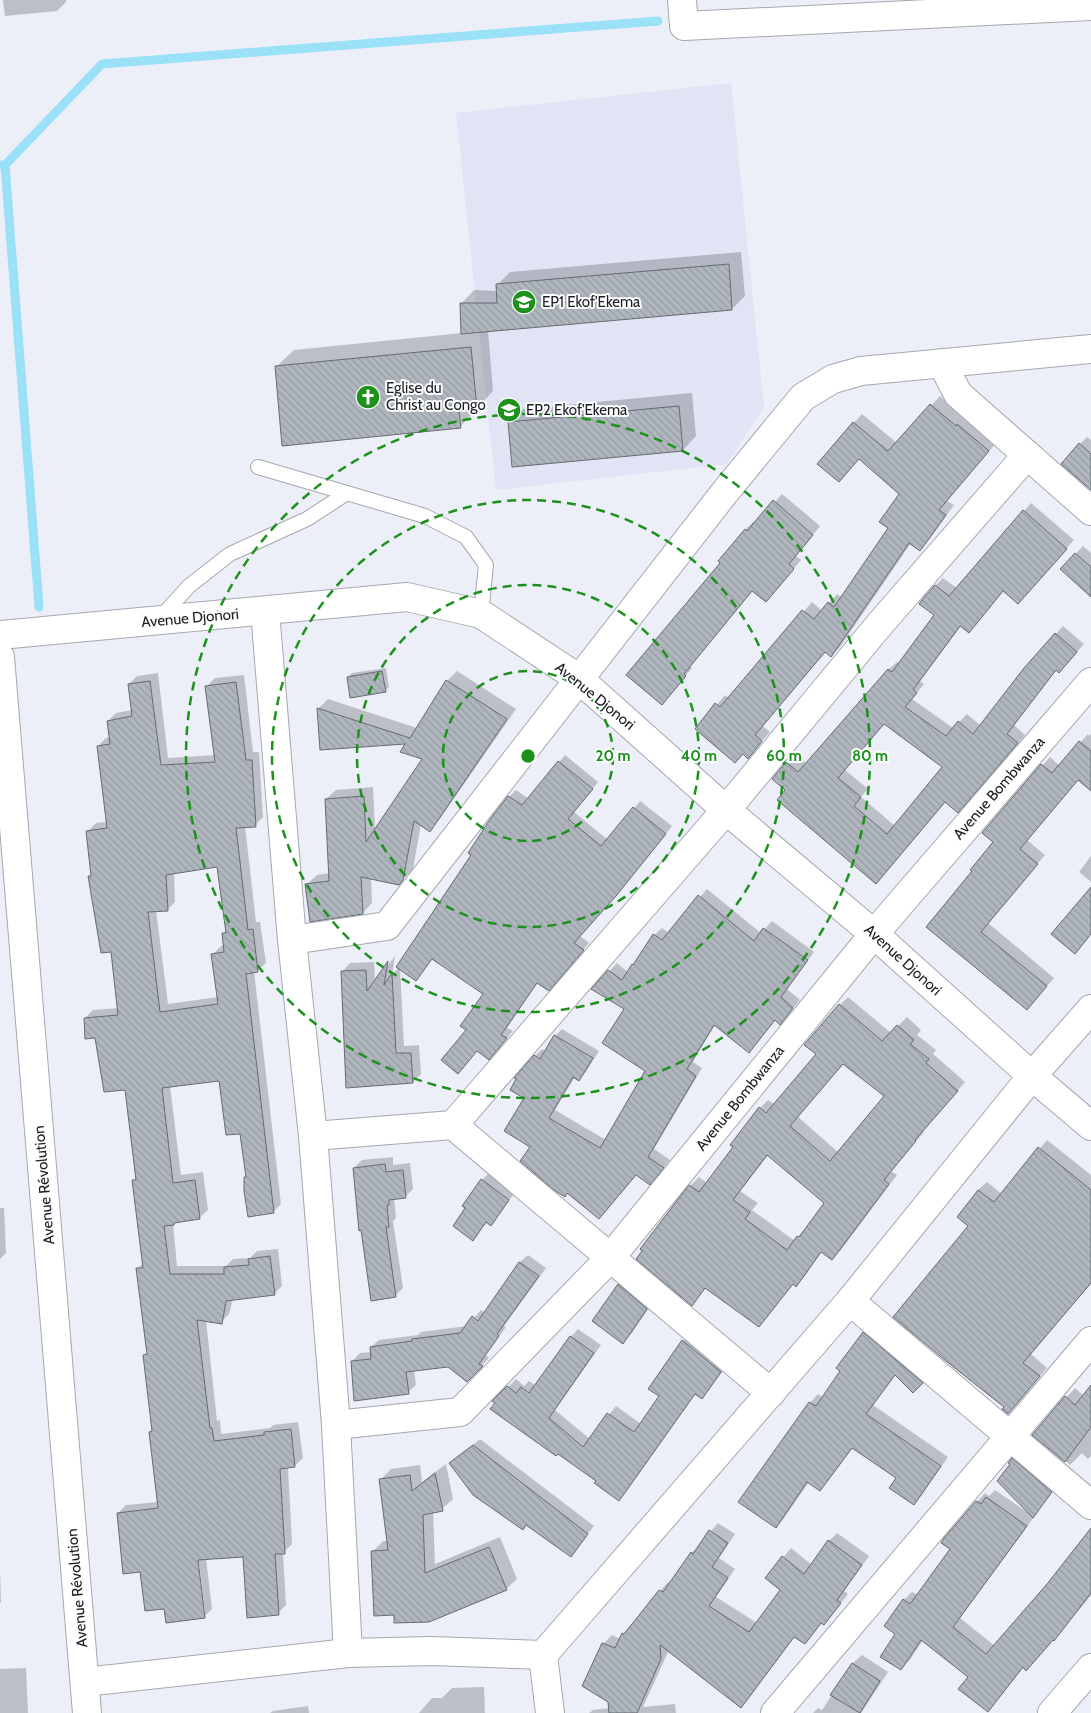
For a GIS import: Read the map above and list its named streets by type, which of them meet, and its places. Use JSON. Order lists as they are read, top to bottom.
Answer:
{
  "streets": {
    "street": ["Avenue Djonori", "Avenue Bombwanza", "Avenue Révolution"]
  },
  "crossings": [
    ["Avenue Djonori", "Avenue Bombwanza"]
  ],
  "places": {
    "school or university": ["EP1 Ekof'Ekema", "EP2 Ekof'Ekema"],
    "church": ["Eglise du Christ au Congo"]
  },
  "rings": [
    "20 m",
    "40 m",
    "60 m",
    "80 m"
  ]
}
